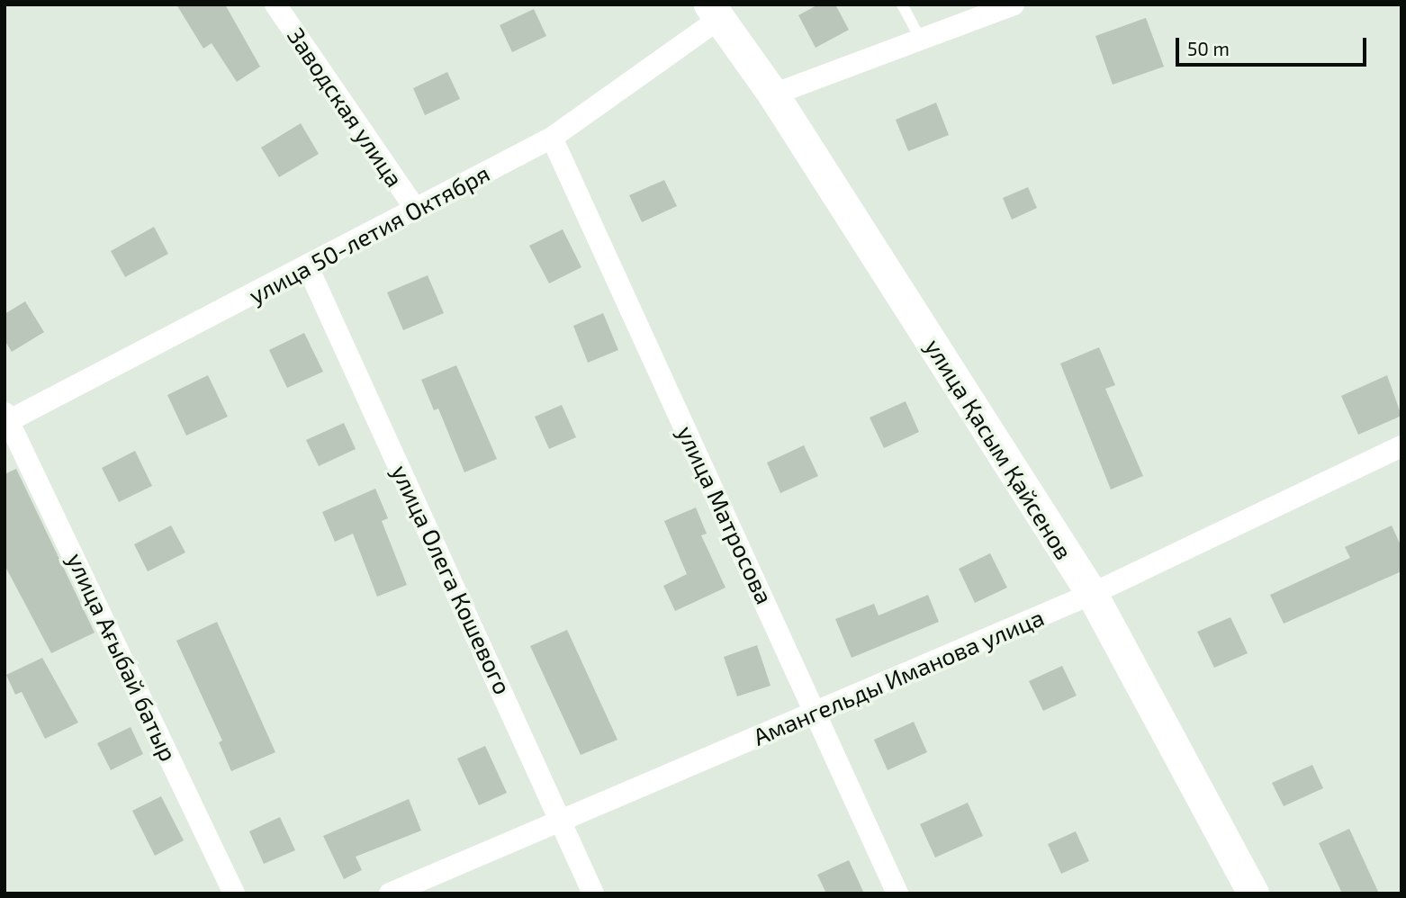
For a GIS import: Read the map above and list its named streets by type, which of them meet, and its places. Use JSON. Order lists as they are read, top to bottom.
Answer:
{
  "streets": {
    "street": [
      "Заводская улица",
      "улица 50-летия Октября",
      "улица Қасым Қайсенов",
      "улица Матросова",
      "улица Олега Кошевого",
      "улица Ағыбай батыр",
      "Амангельды Иманова улица"
    ]
  },
  "crossings": [
    ["Заводская улица", "улица 50-летия Октября"],
    ["улица 50-летия Октября", "улица Қасым Қайсенов"],
    ["улица 50-летия Октября", "улица Матросова"],
    ["улица 50-летия Октября", "улица Олега Кошевого"],
    ["улица 50-летия Октября", "улица Ағыбай батыр"],
    ["улица Қасым Қайсенов", "Амангельды Иманова улица"],
    ["улица Матросова", "Амангельды Иманова улица"],
    ["улица Олега Кошевого", "Амангельды Иманова улица"]
  ],
  "scale_bar": "50 m"
}
